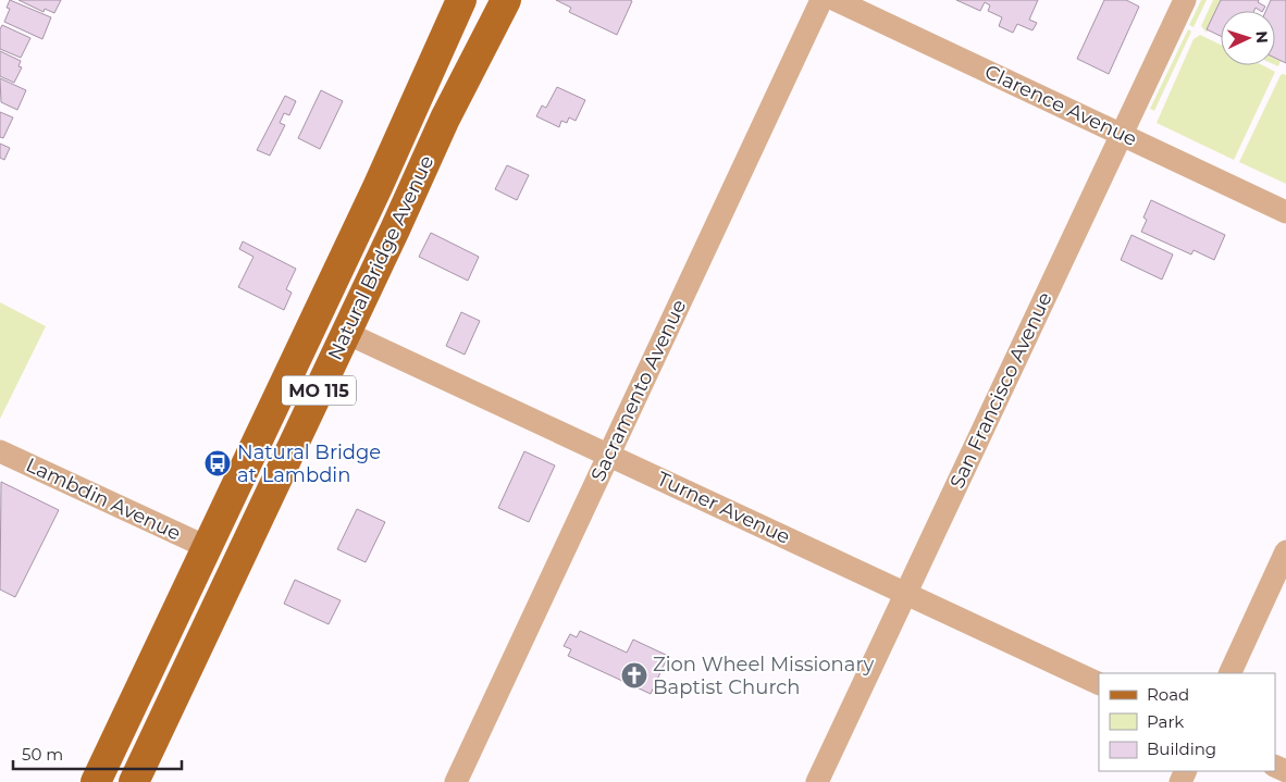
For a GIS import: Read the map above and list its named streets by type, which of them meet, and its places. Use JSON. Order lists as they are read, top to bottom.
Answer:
{
  "streets": {
    "main road": ["Natural Bridge Avenue", "MO 115"],
    "street": [
      "Clarence Avenue",
      "Sacramento Avenue",
      "San Francisco Avenue",
      "Lambdin Avenue",
      "Turner Avenue"
    ]
  },
  "crossings": [
    ["Clarence Avenue", "San Francisco Avenue"],
    ["Natural Bridge Avenue", "Lambdin Avenue"],
    ["Natural Bridge Avenue", "Turner Avenue"],
    ["Sacramento Avenue", "Turner Avenue"],
    ["San Francisco Avenue", "Turner Avenue"]
  ],
  "places": {
    "bus stop": ["Natural Bridge at Lambdin"],
    "church": ["Zion Wheel Missionary Baptist Church"]
  },
  "legend": ["Road", "Park", "Building"],
  "scale_bar": "50 m",
  "north": "right"
}
